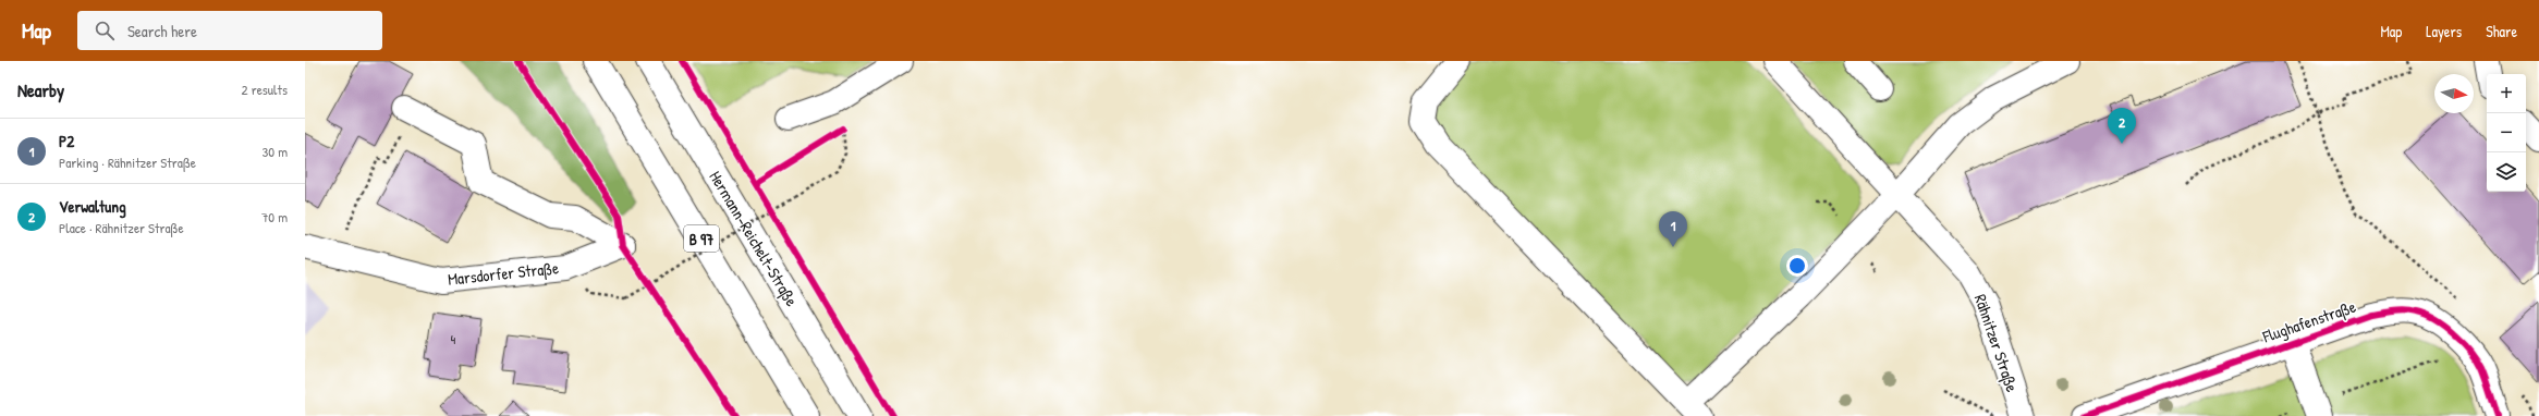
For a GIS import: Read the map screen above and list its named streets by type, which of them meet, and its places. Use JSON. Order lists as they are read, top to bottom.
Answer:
{
  "streets": {
    "street": [
      "B 97",
      "Hermann-Reichelt-Straße",
      "Marsdorfer Straße",
      "Flughafenstraße",
      "Rähnitzer Straße"
    ]
  },
  "house_numbers": ["4"],
  "north": "right",
  "page": {
    "header": "Map",
    "search": "Search here",
    "nav": ["Map", "Layers", "Share"],
    "heading": ["Nearby", "2 results"],
    "map_buttons": ["+", "−"],
    "pins": ["2", "1"],
    "list": [
      {
        "mark": "1",
        "name": "P2",
        "note": "Parking · Rähnitzer Straße",
        "value": "30 m"
      },
      {
        "mark": "2",
        "name": "Verwaltung",
        "note": "Place · Rähnitzer Straße",
        "value": "70 m"
      }
    ]
  }
}
